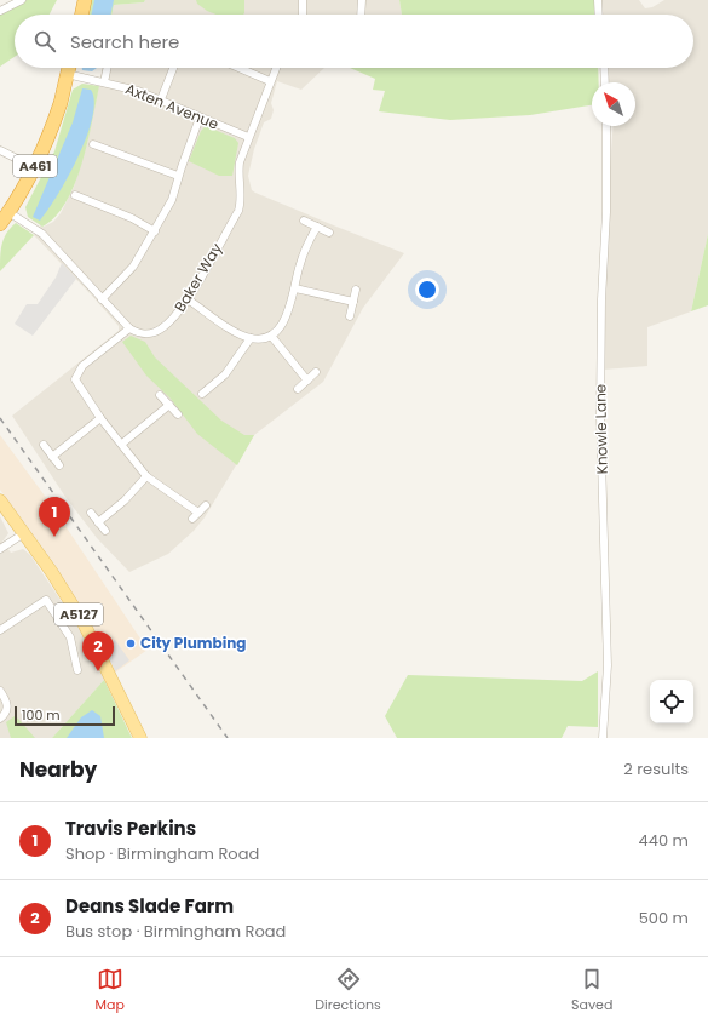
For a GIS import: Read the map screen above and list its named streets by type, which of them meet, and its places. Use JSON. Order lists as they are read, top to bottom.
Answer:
{
  "streets": {
    "highway": ["A461"],
    "main road": ["A5127"],
    "street": ["Axten Avenue", "Baker Way", "Knowle Lane"]
  },
  "crossings": [
    ["Axten Avenue", "A461"],
    ["Axten Avenue", "Baker Way"]
  ],
  "places": ["City Plumbing"],
  "scale_bar": "100 m",
  "north": "top left",
  "page": {
    "search": "Search here",
    "pins": ["1", "2"],
    "scale": "100 m",
    "heading": ["Nearby", "2 results"],
    "list": [
      {
        "mark": "1",
        "name": "Travis Perkins",
        "note": "Shop · Birmingham Road",
        "value": "440 m"
      },
      {
        "mark": "2",
        "name": "Deans Slade Farm",
        "note": "Bus stop · Birmingham Road",
        "value": "500 m"
      }
    ],
    "nav": ["Map", "Directions", "Saved"]
  }
}
